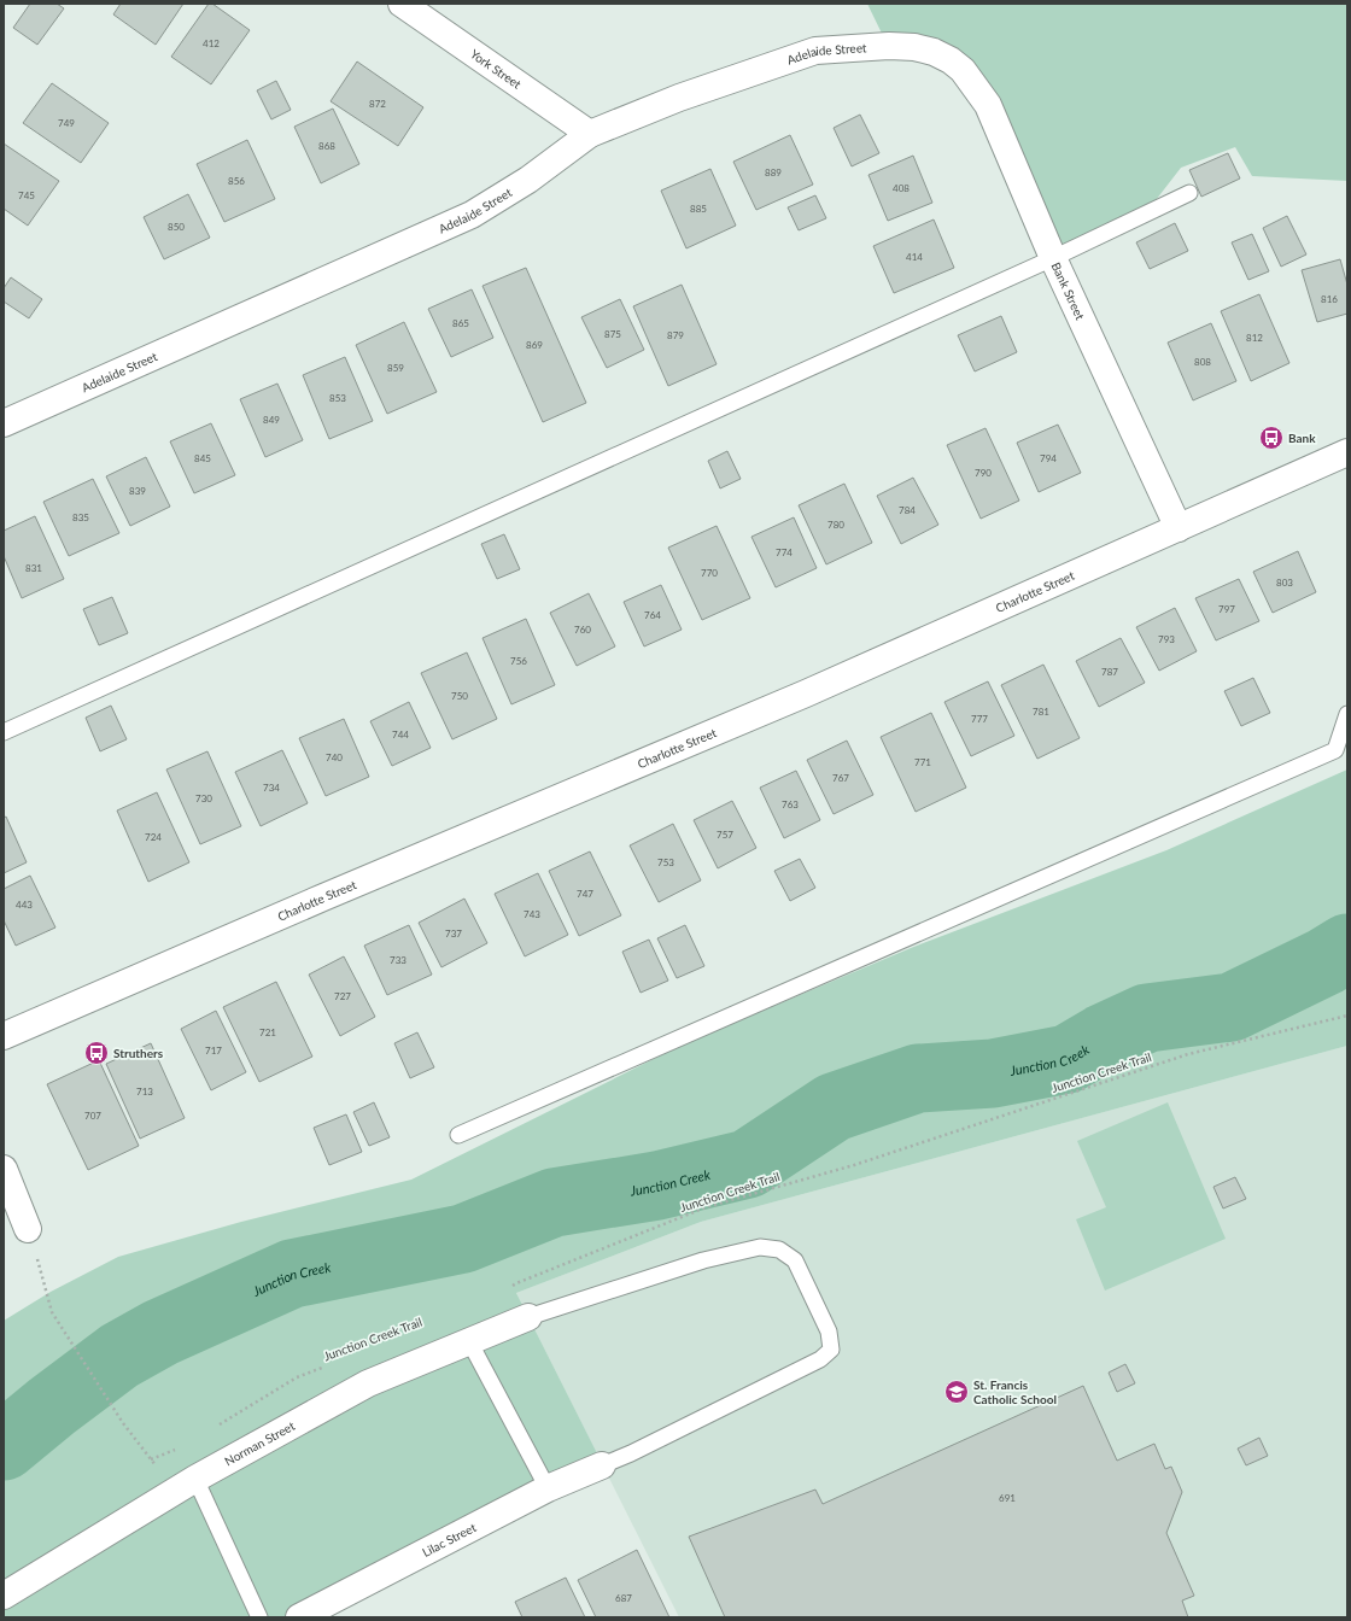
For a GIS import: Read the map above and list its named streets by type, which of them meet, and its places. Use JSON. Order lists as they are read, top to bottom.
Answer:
{
  "streets": {
    "street": [
      "Adelaide Street",
      "York Street",
      "Bank Street",
      "Charlotte Street",
      "Norman Street",
      "Lilac Street"
    ],
    "path": ["Junction Creek Trail"]
  },
  "crossings": [
    ["Adelaide Street", "York Street"],
    ["Adelaide Street", "Bank Street"],
    ["Bank Street", "Charlotte Street"]
  ],
  "water": ["Junction Creek"],
  "places": {
    "bus stop": ["Bank", "Struthers"],
    "school or university": ["St. Francis Catholic School"]
  },
  "house_numbers": [
    "412",
    "872",
    "749",
    "868",
    "889",
    "856",
    "408",
    "745",
    "885",
    "850",
    "414",
    "816",
    "865",
    "875",
    "879",
    "812",
    "869",
    "808",
    "859",
    "853",
    "849",
    "845",
    "794",
    "790",
    "839",
    "784",
    "835",
    "780",
    "774",
    "831",
    "770",
    "803",
    "797",
    "764",
    "760",
    "793",
    "756",
    "787",
    "750",
    "781",
    "777",
    "744",
    "740",
    "771",
    "767",
    "734",
    "730",
    "763",
    "757",
    "724",
    "753",
    "747",
    "443",
    "743",
    "737",
    "733",
    "727",
    "721",
    "717",
    "713",
    "707",
    "691",
    "687"
  ]
}
